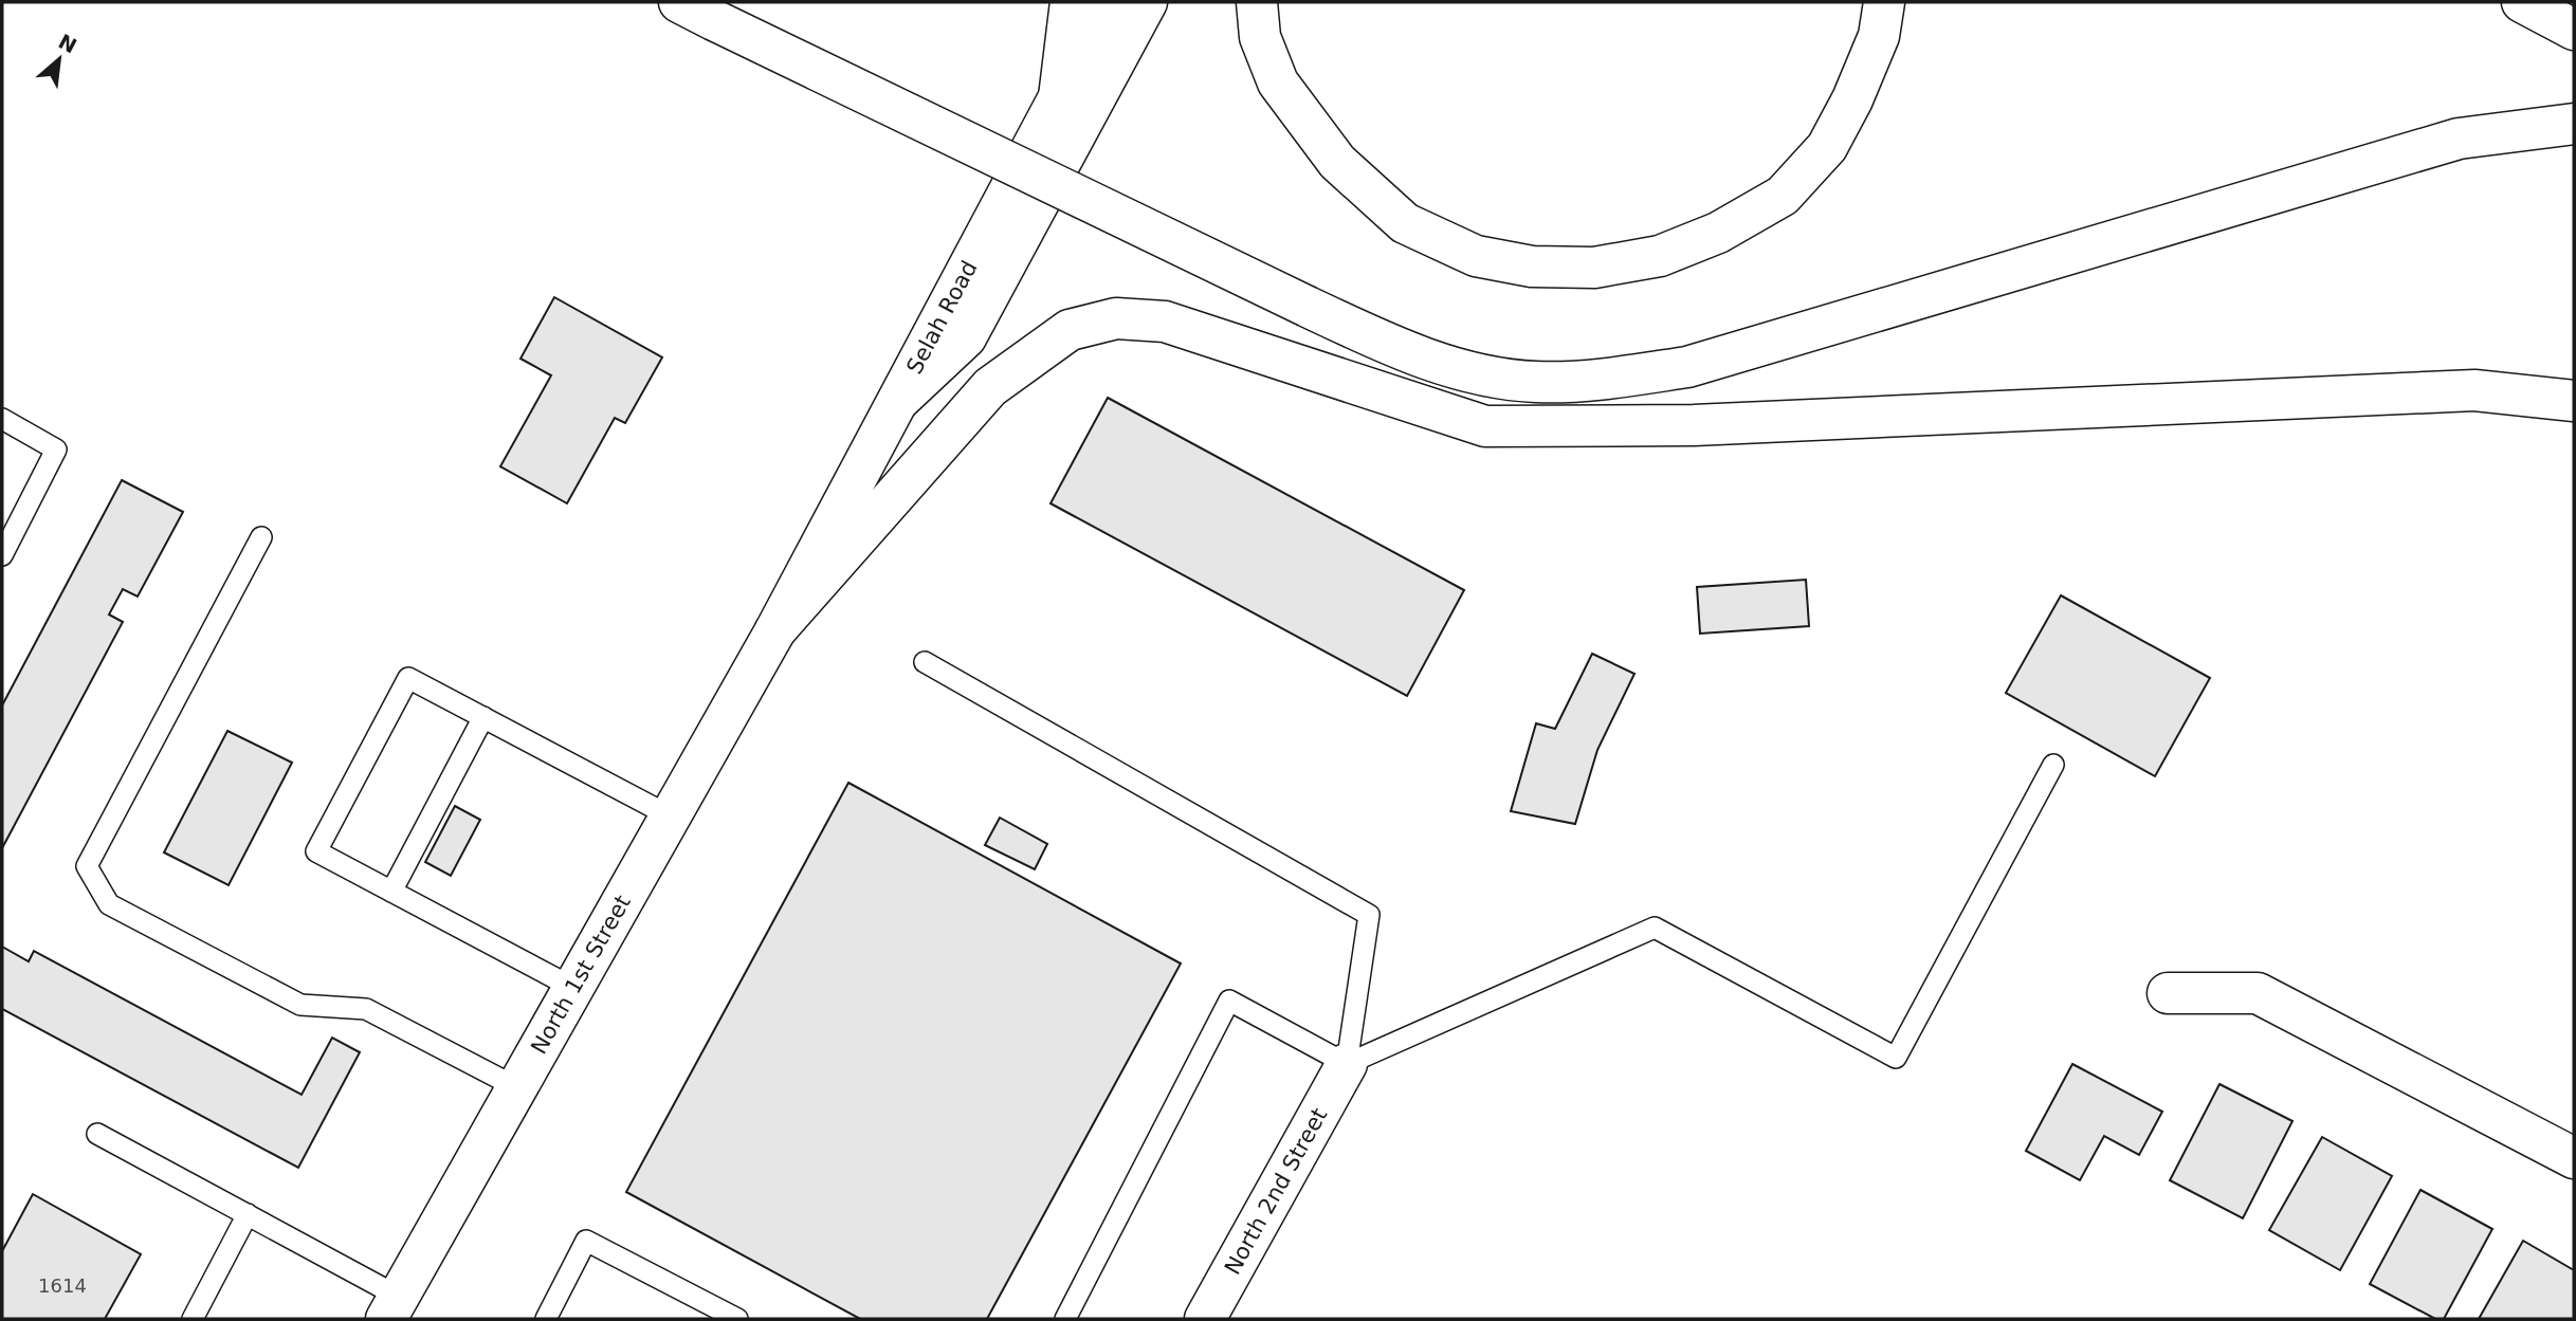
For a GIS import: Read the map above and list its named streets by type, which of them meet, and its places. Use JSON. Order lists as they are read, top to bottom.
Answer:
{
  "streets": {
    "main road": ["Selah Road", "North 1st Street", "North 2nd Street"]
  },
  "crossings": [
    ["Selah Road", "North 1st Street"]
  ],
  "house_numbers": ["1614"],
  "north": "top right"
}
